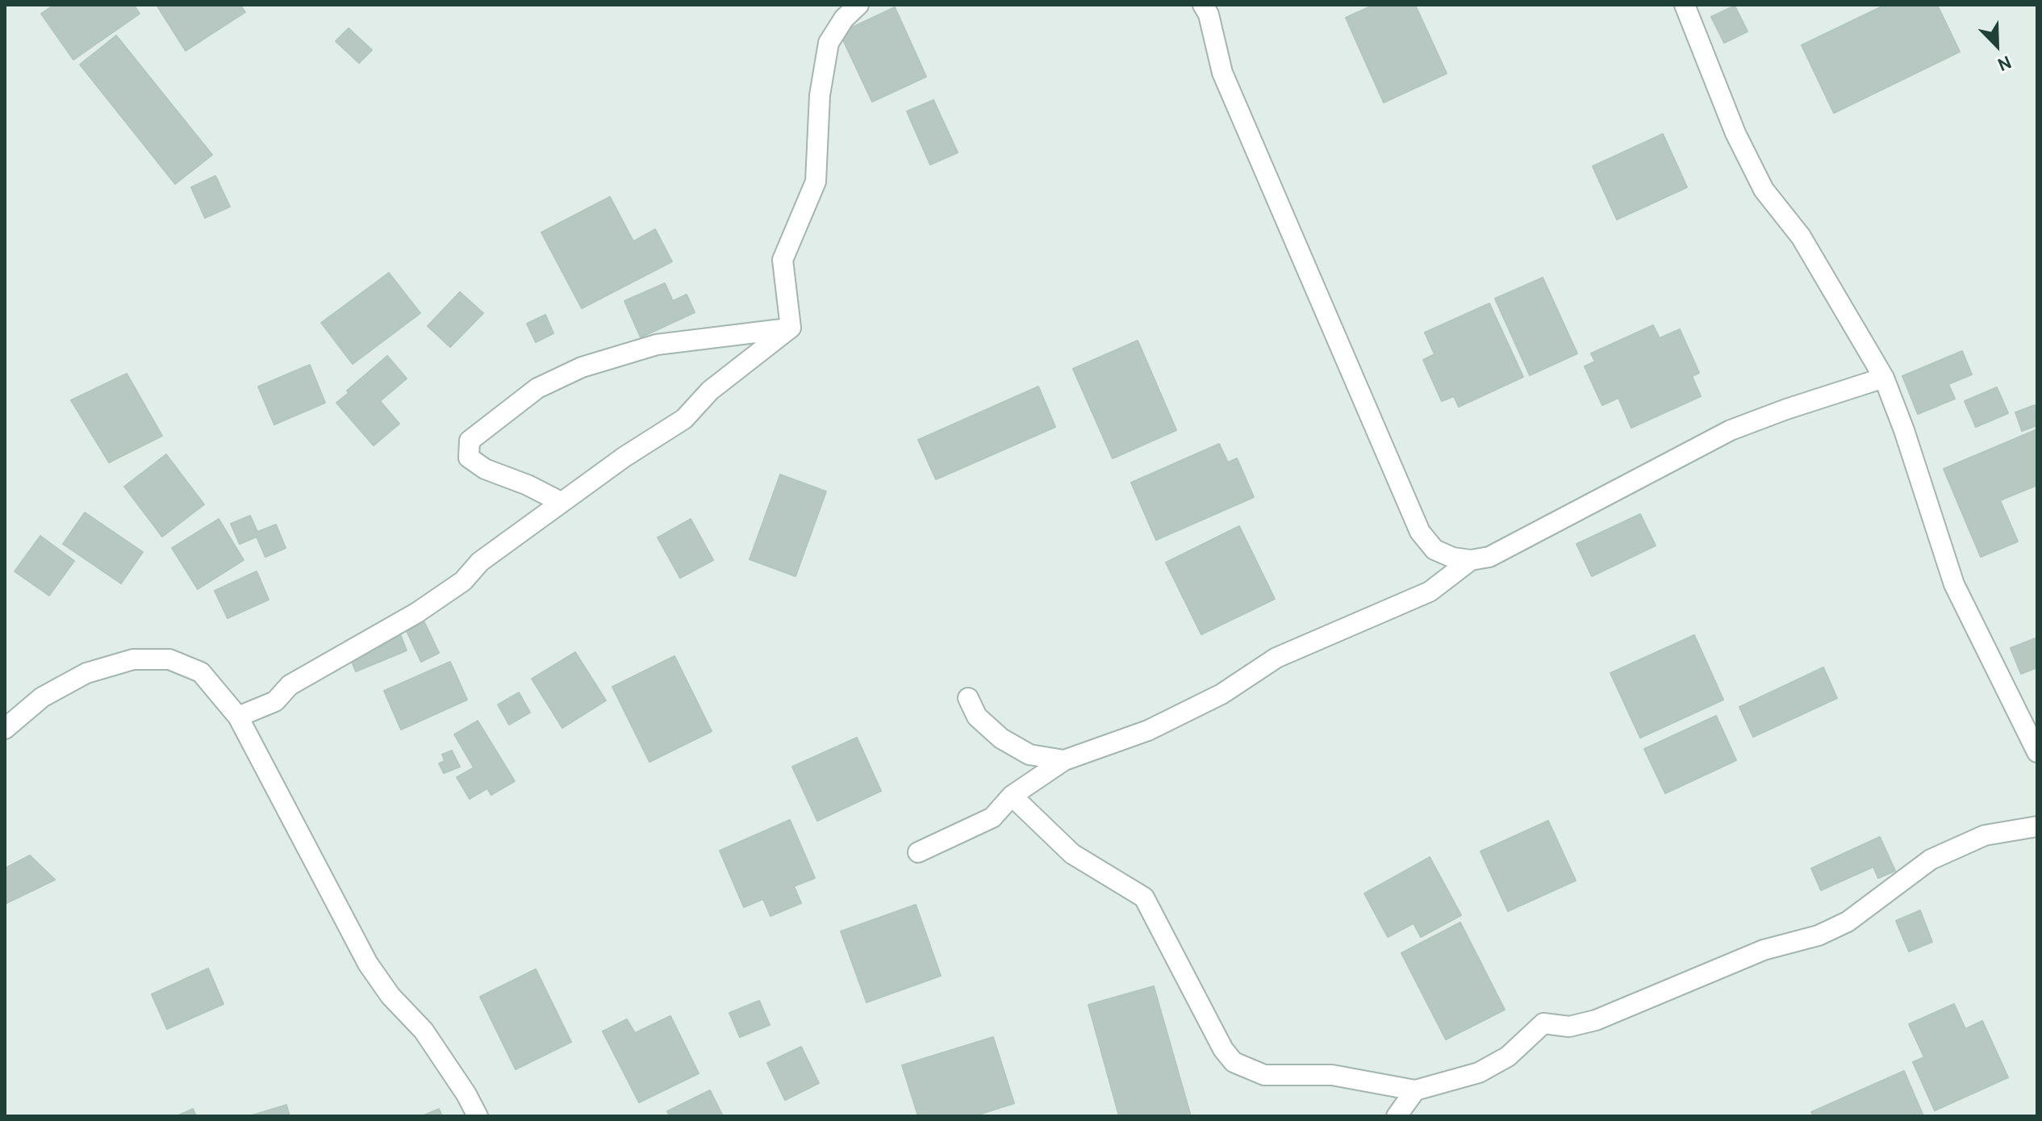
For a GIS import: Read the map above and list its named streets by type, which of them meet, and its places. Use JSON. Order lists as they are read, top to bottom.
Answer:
{
  "north": "bottom right"
}
